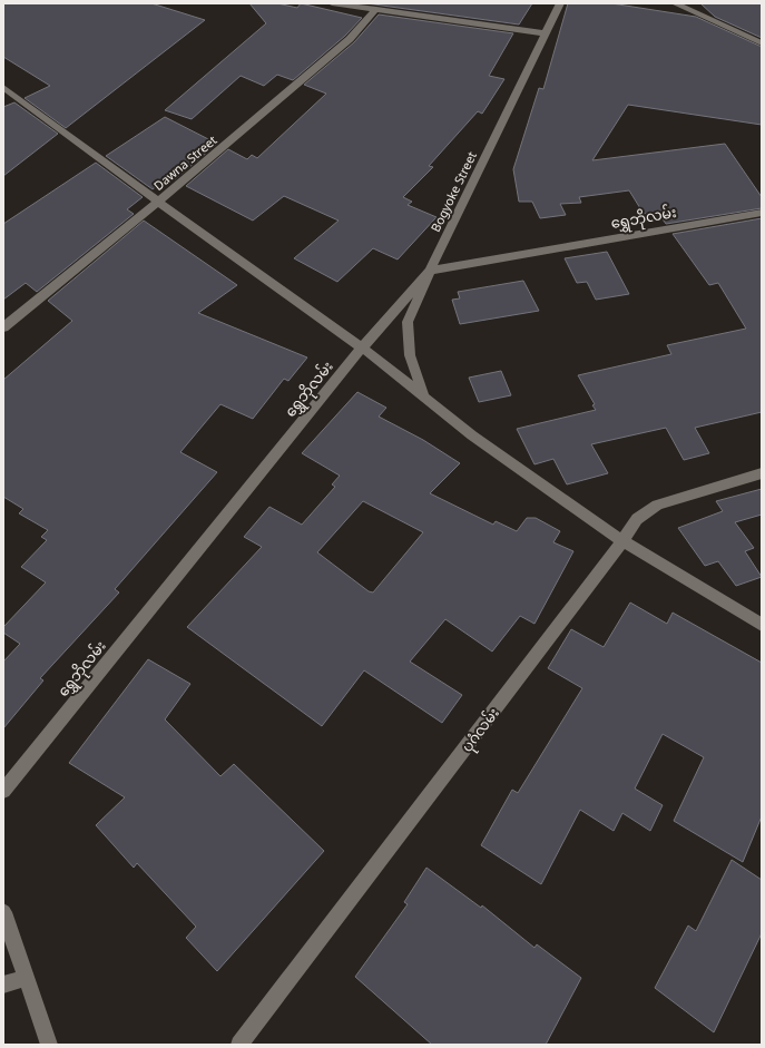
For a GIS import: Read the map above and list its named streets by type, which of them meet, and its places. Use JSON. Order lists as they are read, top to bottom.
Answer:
{
  "streets": {
    "street": [
      "Dawna Street",
      "Bogyoke Street",
      "ရွှေဘိုလမ်း",
      "ပုဂံလမ်း"
    ]
  },
  "crossings": [
    ["Bogyoke Street", "ရွှေဘိုလမ်း"]
  ]
}
